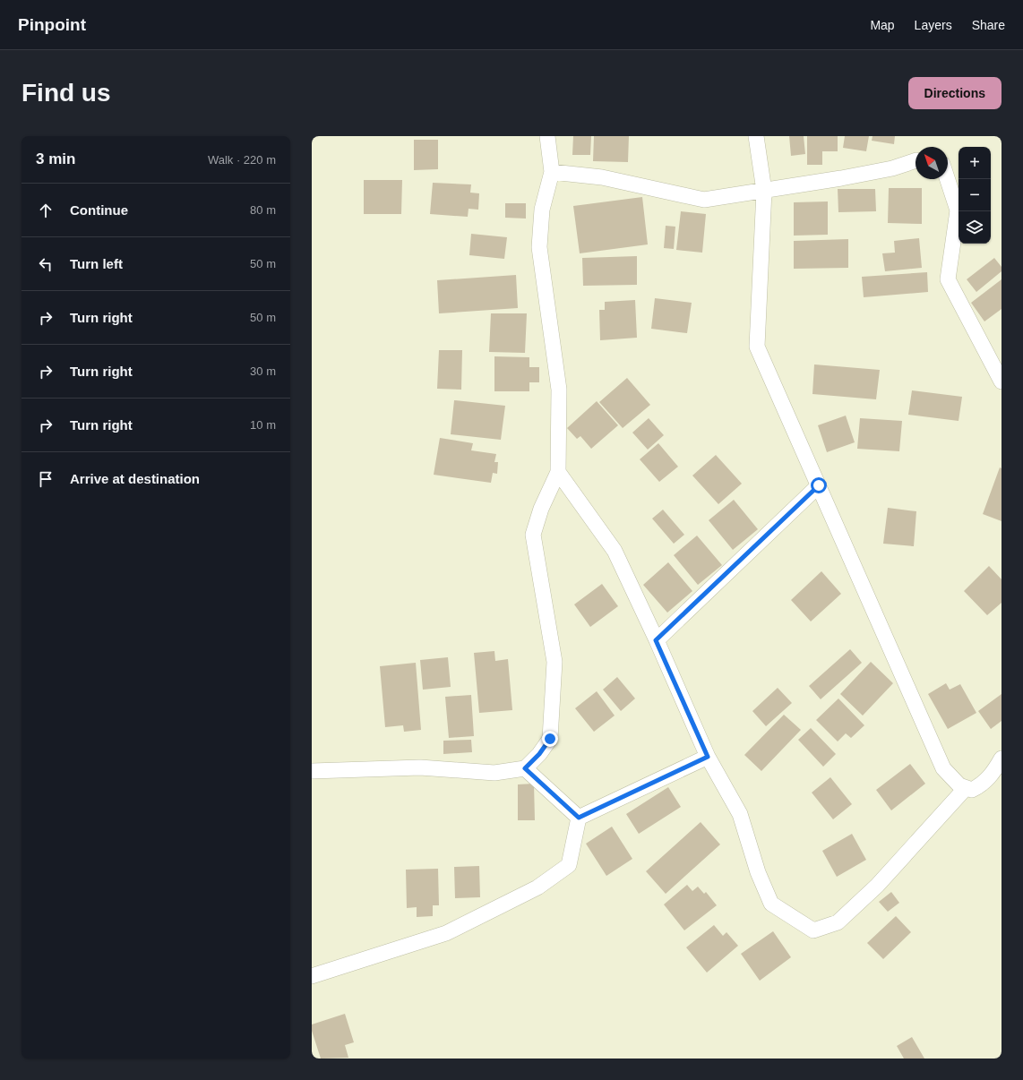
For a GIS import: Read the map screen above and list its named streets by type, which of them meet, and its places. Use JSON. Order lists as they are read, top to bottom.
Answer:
{
  "north": "top left",
  "page": {
    "header": "Pinpoint",
    "nav": ["Map", "Layers", "Share"],
    "buttons": "Directions",
    "title": "Find us",
    "heading": ["3 min", "Walk · 220 m"],
    "map_buttons": ["+", "−"],
    "list": [
      ["Continue", "80 m"],
      ["Turn left", "50 m"],
      ["Turn right", "50 m"],
      ["Turn right", "30 m"],
      ["Turn right", "10 m"],
      "Arrive at destination"
    ]
  }
}
